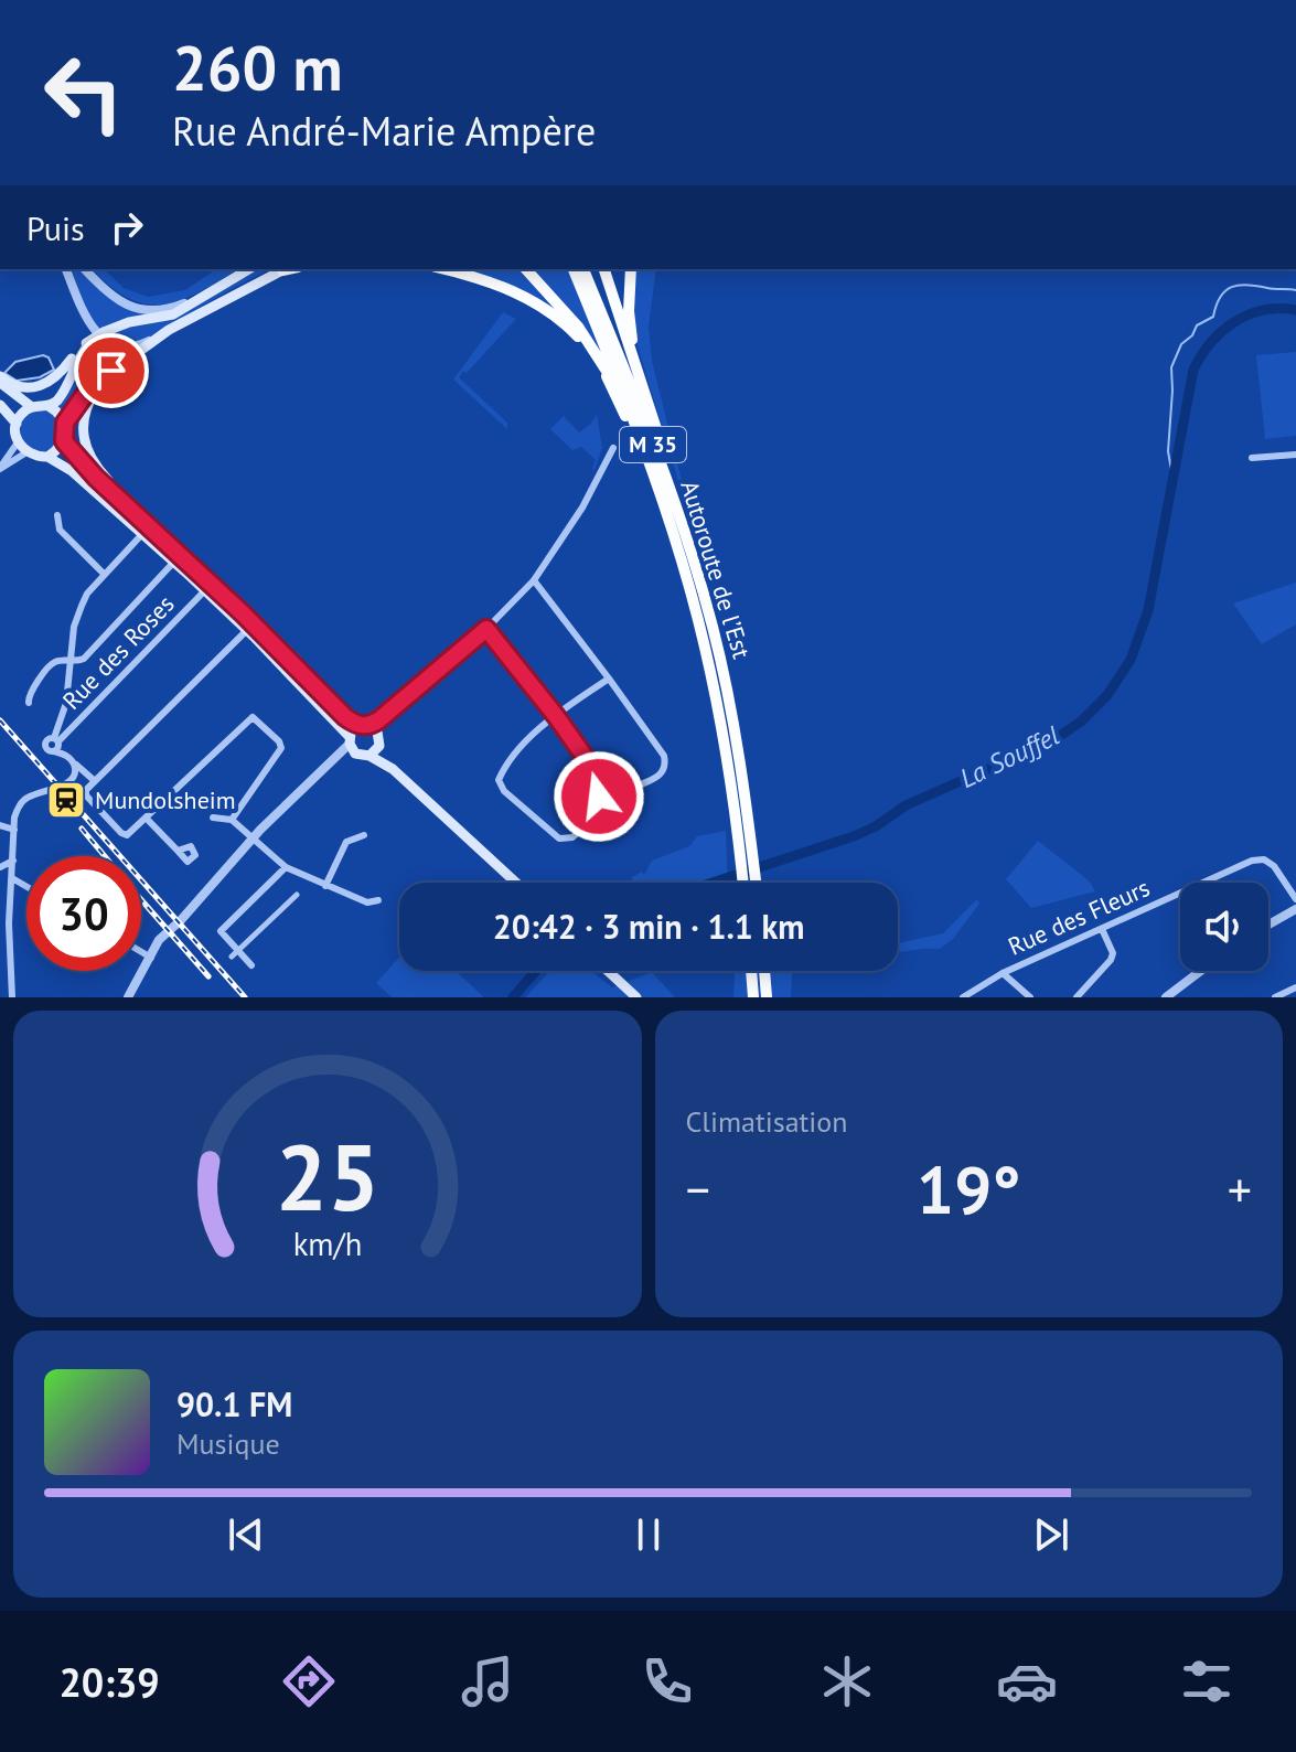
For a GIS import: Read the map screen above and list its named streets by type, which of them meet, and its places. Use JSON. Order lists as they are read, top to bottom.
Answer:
{
  "streets": {
    "highway": ["M 35", "Autoroute de l’Est"],
    "street": ["Rue des Roses", "Rue des Fleurs"]
  },
  "water": ["La Souffel"],
  "places": {
    "station": ["Mundolsheim"]
  },
  "page": {
    "turn": ["260 m", "Rue André-Marie Ampère"],
    "then": "Puis",
    "limit": "30",
    "trip": "20:42 · 3 min · 1.1 km",
    "tile": "Climatisation",
    "heat": ["−", "19°", "+"],
    "song": ["90.1 FM", "Musique"],
    "tabs": "20:39",
    "gauge": ["25", "km/h"]
  }
}
